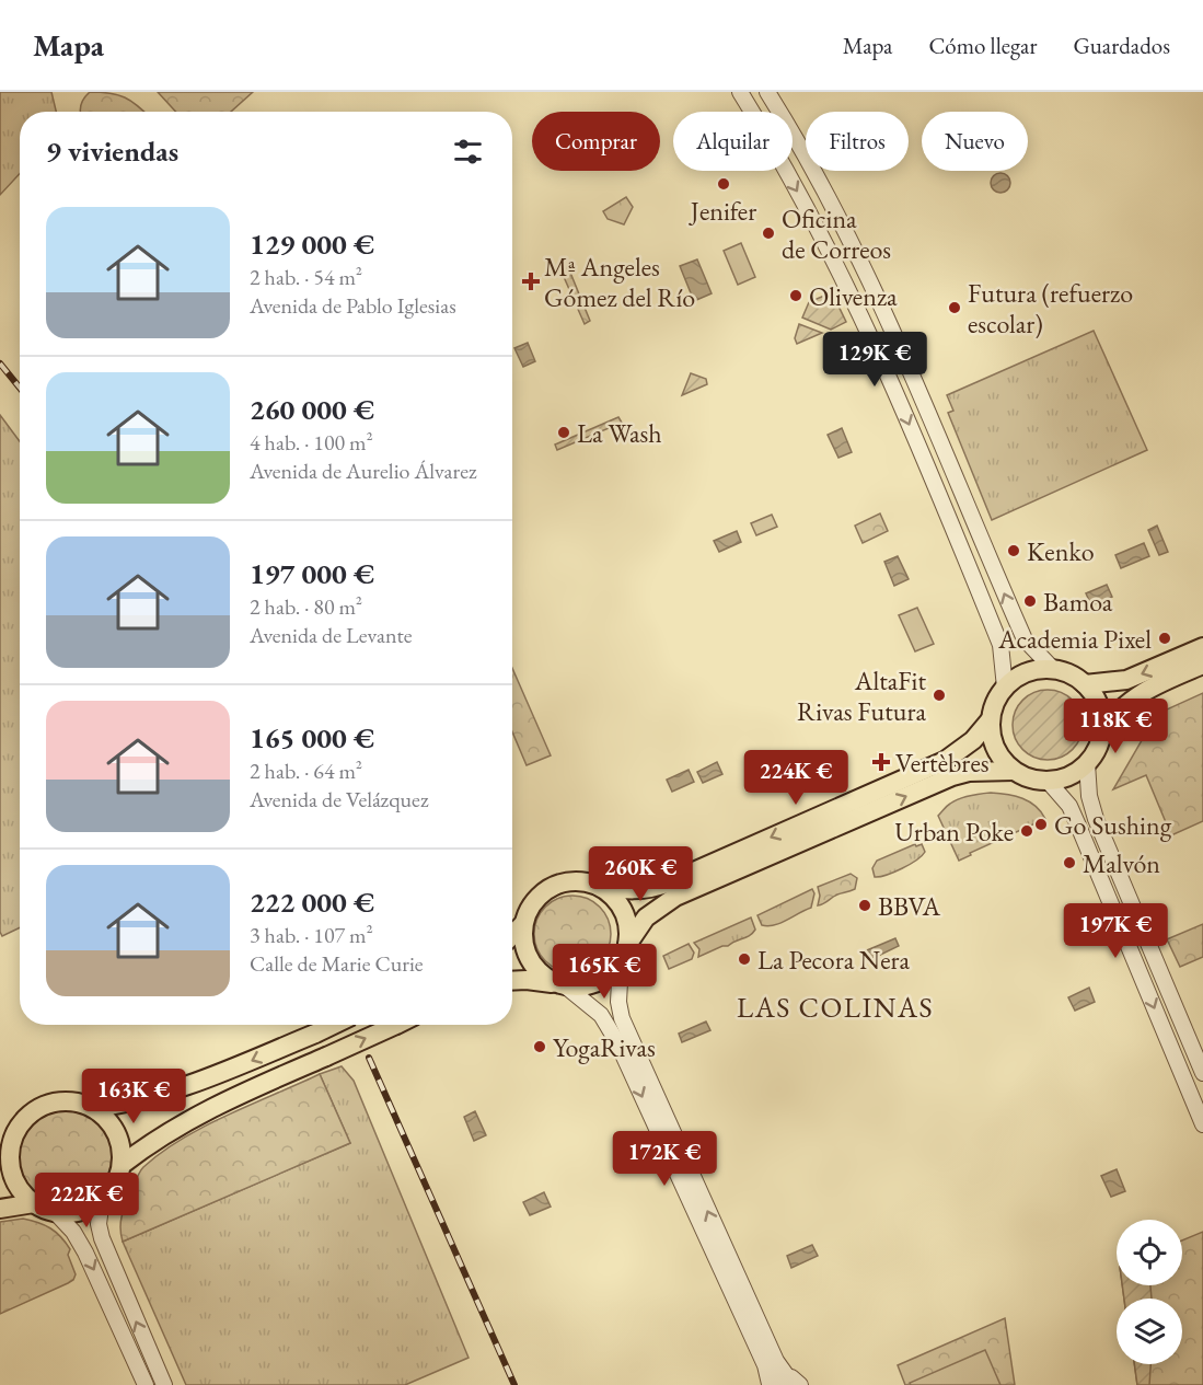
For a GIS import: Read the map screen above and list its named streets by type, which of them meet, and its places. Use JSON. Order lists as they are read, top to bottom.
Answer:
{
  "districts": ["LAS COLINAS"],
  "places": {
    "other": [
      "Jenifer",
      "Oficina de Correos",
      "Olivenza",
      "Futura (refuerzo escolar)",
      "La Wash",
      "Kenko",
      "Bamoa",
      "Academia Pixel",
      "AltaFit Rivas Futura",
      "Go Sushing",
      "Urban Poke",
      "Malvón",
      "BBVA",
      "La Pecora Nera",
      "YogaRivas"
    ],
    "health": ["Mª Angeles Gómez del Río", "Vertèbres"]
  },
  "page": {
    "header": "Mapa",
    "nav": ["Mapa", "Cómo llegar", "Guardados"],
    "chip": [
      "Comprar",
      "Alquilar",
      "Filtros",
      "Nuevo"
    ],
    "heading": "9 viviendas",
    "list": [
      {
        "name": "129 000 €",
        "note": "2 hab. · 54 m² · Avenida de Pablo Iglesias"
      },
      {
        "name": "260 000 €",
        "note": "4 hab. · 100 m² · Avenida de Aurelio Álvarez"
      },
      {
        "name": "197 000 €",
        "note": "2 hab. · 80 m² · Avenida de Levante"
      },
      {
        "name": "165 000 €",
        "note": "2 hab. · 64 m² · Avenida de Velázquez"
      },
      {
        "name": "222 000 €",
        "note": "3 hab. · 107 m² · Calle de Marie Curie"
      }
    ],
    "price": [
      "129K €",
      "118K €",
      "224K €",
      "260K €",
      "197K €",
      "165K €",
      "163K €",
      "172K €",
      "222K €"
    ]
  }
}
